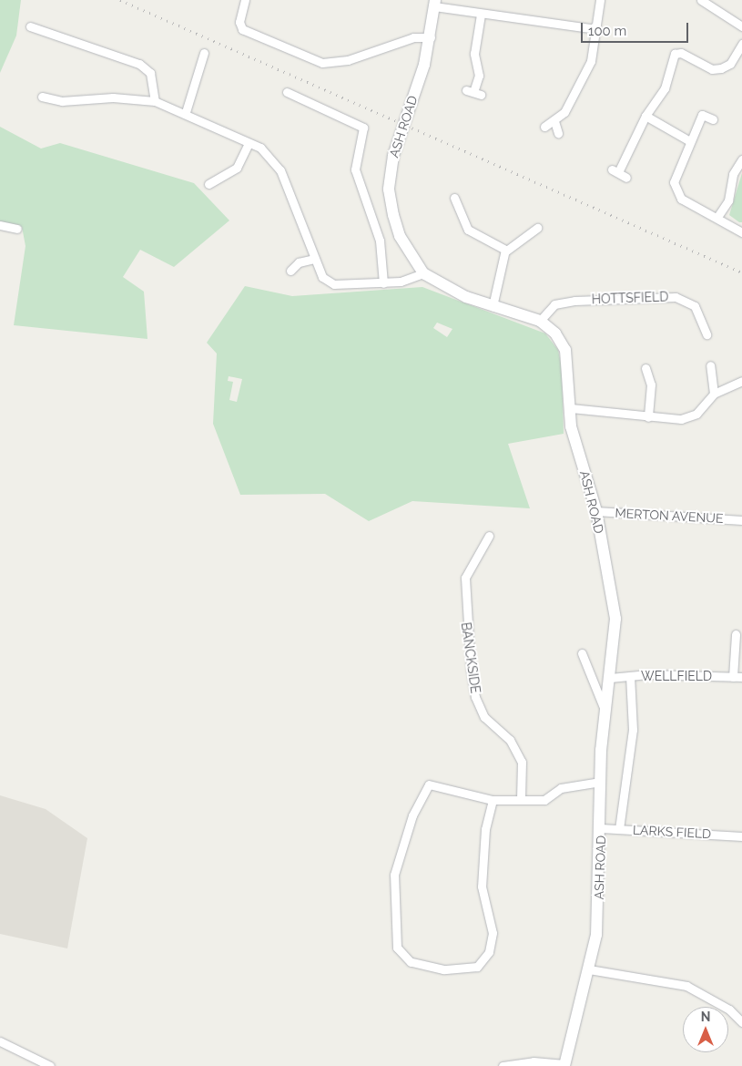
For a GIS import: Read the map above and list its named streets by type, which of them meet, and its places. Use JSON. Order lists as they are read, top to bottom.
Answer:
{
  "streets": {
    "street": [
      "ASH ROAD",
      "HOTTSFIELD",
      "MERTON AVENUE",
      "BANCKSIDE",
      "WELLFIELD",
      "LARKS FIELD"
    ]
  },
  "crossings": [
    ["ASH ROAD", "HOTTSFIELD"],
    ["ASH ROAD", "MERTON AVENUE"],
    ["ASH ROAD", "WELLFIELD"],
    ["ASH ROAD", "LARKS FIELD"]
  ],
  "scale_bar": "100 m",
  "north": "top"
}
